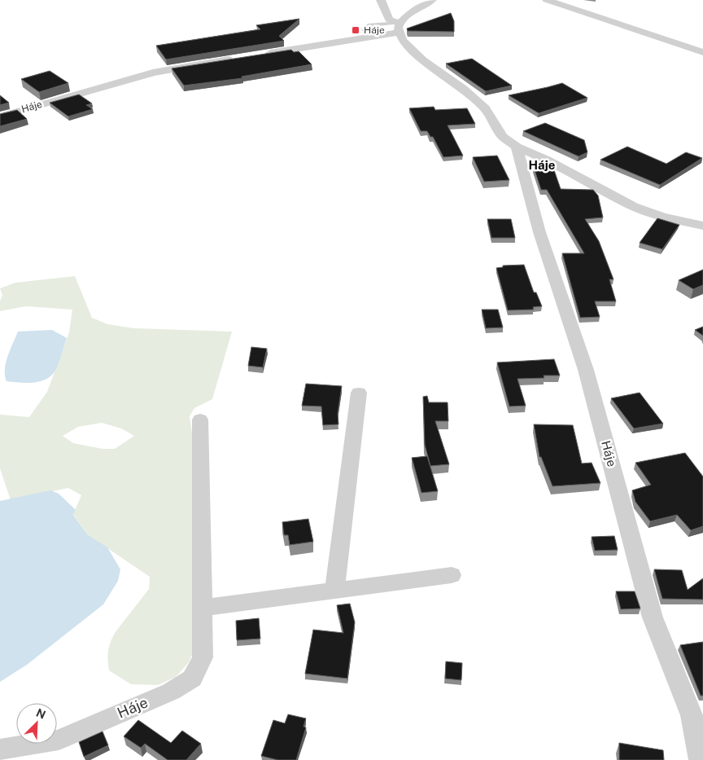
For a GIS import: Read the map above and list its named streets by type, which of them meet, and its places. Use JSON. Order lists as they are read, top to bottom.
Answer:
{
  "streets": {
    "street": ["Háje"]
  },
  "districts": ["Háje"],
  "places": {
    "transit": ["Háje"]
  },
  "north": "top right"
}
